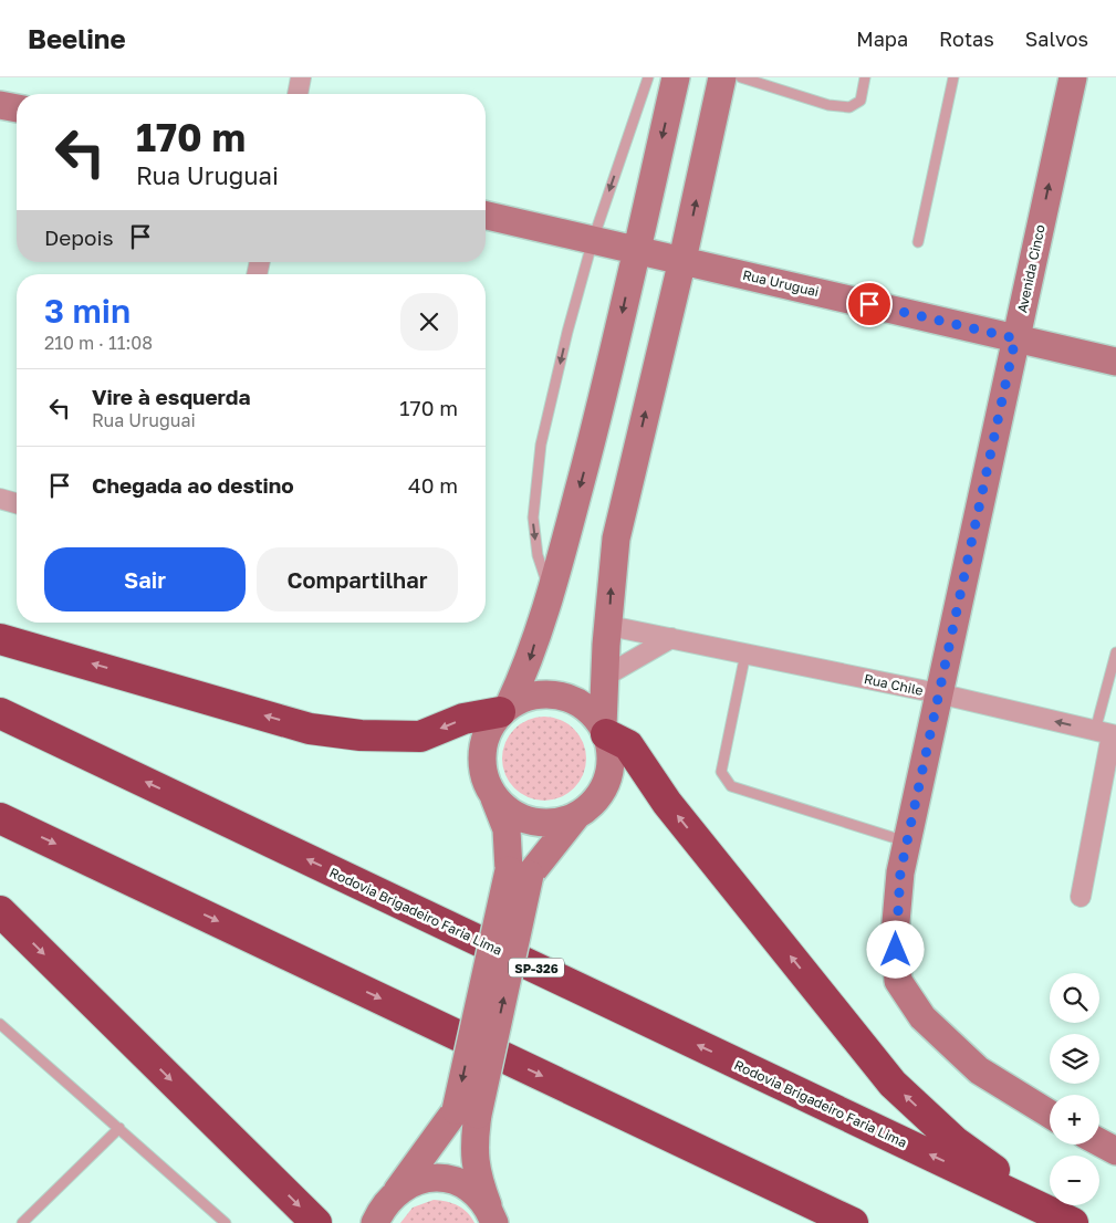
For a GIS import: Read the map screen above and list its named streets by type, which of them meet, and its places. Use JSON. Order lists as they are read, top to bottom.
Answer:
{
  "streets": {
    "highway": ["Rodovia Brigadeiro Faria Lima", "SP-326"],
    "main road": ["Avenida Cinco", "Rua Uruguai"],
    "street": ["Rua Chile"]
  },
  "crossings": [
    ["Avenida Cinco", "Rua Uruguai"],
    ["Avenida Cinco", "Rua Chile"]
  ],
  "page": {
    "header": "Beeline",
    "nav": ["Mapa", "Rotas", "Salvos"],
    "turn": ["170 m", "Rua Uruguai"],
    "then": "Depois",
    "heading": ["3 min", "210 m · 11:08"],
    "list": [
      {
        "name": "Vire à esquerda",
        "note": "Rua Uruguai",
        "value": "170 m"
      },
      {
        "name": "Chegada ao destino",
        "value": "40 m"
      }
    ],
    "buttons": ["Sair", "Compartilhar"],
    "map_buttons": ["+", "−"]
  }
}
